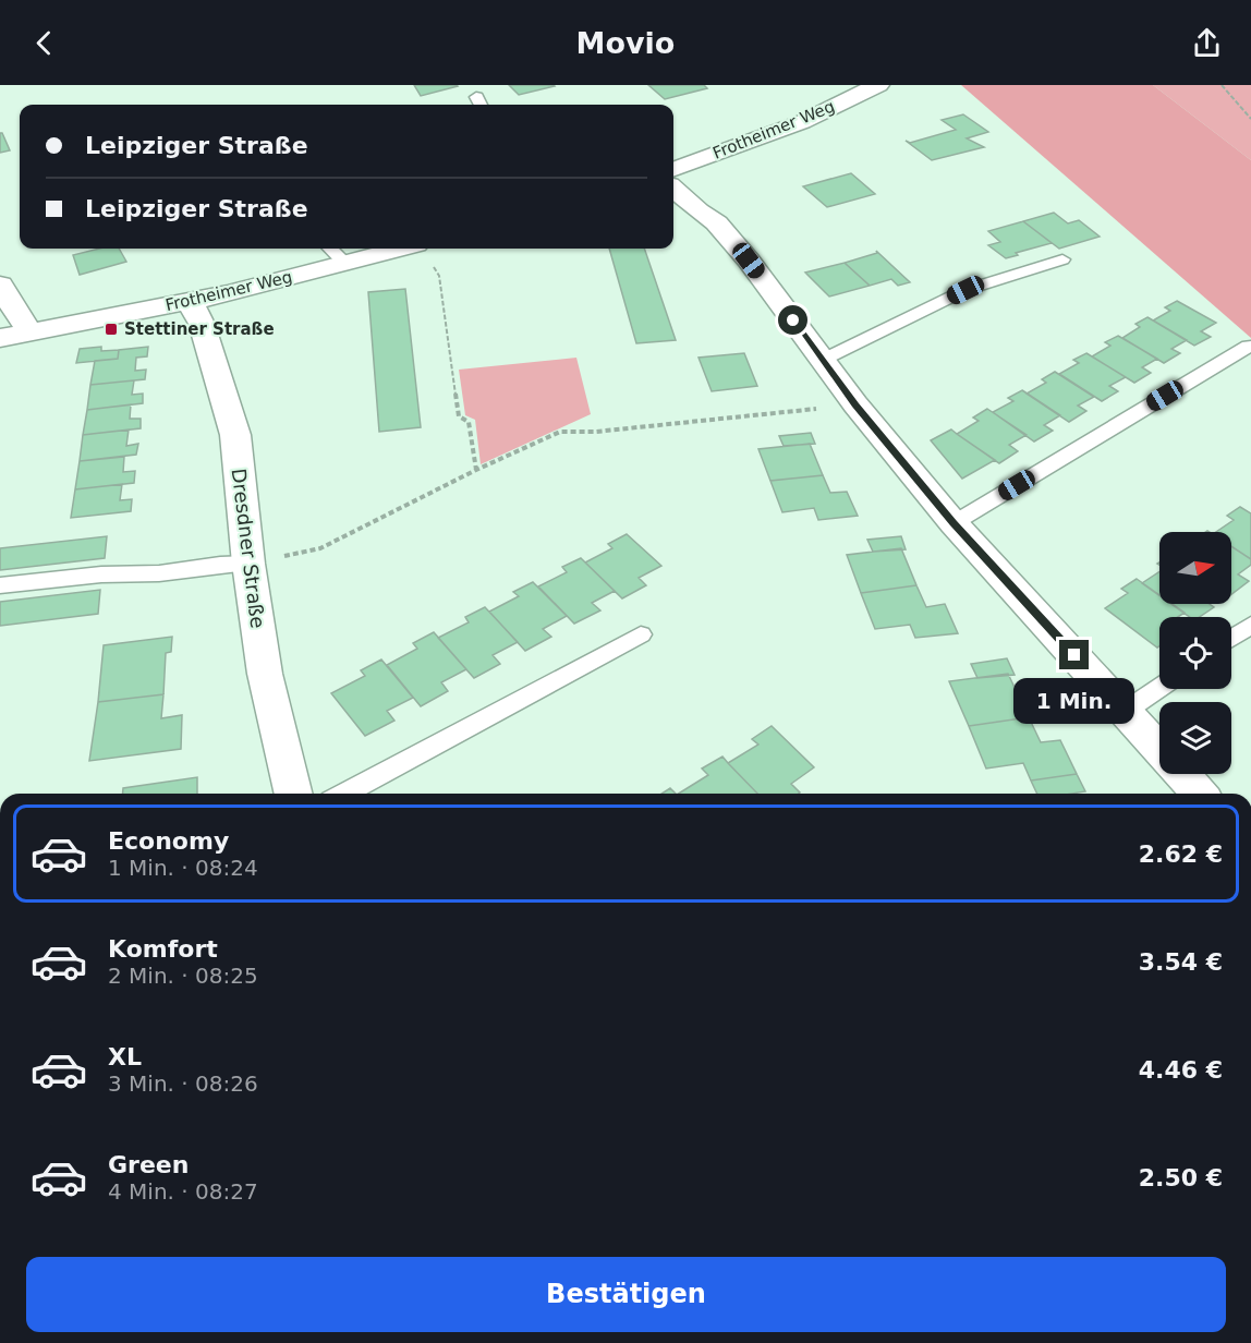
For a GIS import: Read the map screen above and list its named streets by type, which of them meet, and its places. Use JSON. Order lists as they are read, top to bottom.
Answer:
{
  "streets": {
    "street": ["Frotheimer Weg", "Dresdner Straße"]
  },
  "crossings": [
    ["Frotheimer Weg", "Dresdner Straße"]
  ],
  "places": {
    "transit": ["Stettiner Straße"]
  },
  "north": "right",
  "page": {
    "header": "Movio",
    "banner": ["Leipziger Straße", "Leipziger Straße"],
    "bubble": "1 Min.",
    "list": [
      {
        "name": "Economy",
        "note": "1 Min. · 08:24",
        "value": "2.62 €"
      },
      {
        "name": "Komfort",
        "note": "2 Min. · 08:25",
        "value": "3.54 €"
      },
      {
        "name": "XL",
        "note": "3 Min. · 08:26",
        "value": "4.46 €"
      },
      {
        "name": "Green",
        "note": "4 Min. · 08:27",
        "value": "2.50 €"
      }
    ],
    "buttons": "Bestätigen"
  }
}
